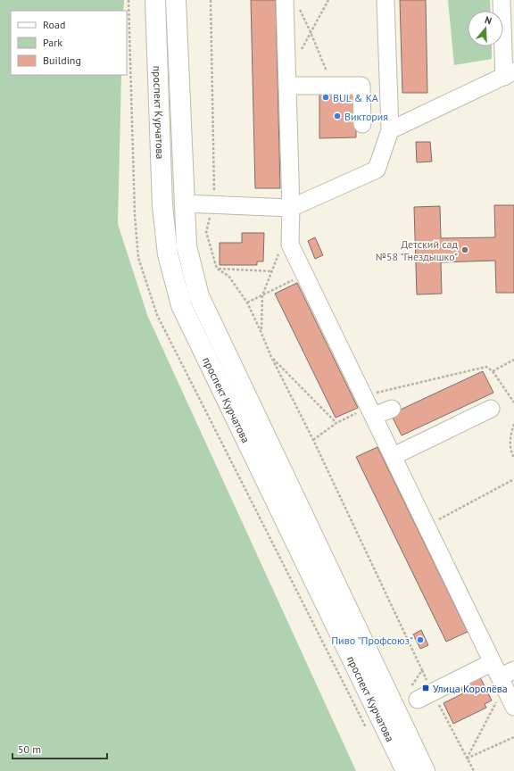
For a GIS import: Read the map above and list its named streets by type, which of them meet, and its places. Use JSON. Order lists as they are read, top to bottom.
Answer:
{
  "streets": {
    "main road": ["проспект Курчатова"]
  },
  "places": {
    "other": [
      "BUL & KA",
      "Виктория",
      "Детский сад №58 \"Гнездышко\"",
      "Пиво \"Профсоюз\""
    ],
    "transit": ["Улица Королёва"]
  },
  "legend": ["Road", "Park", "Building"],
  "scale_bar": "50 m",
  "north": "top"
}
